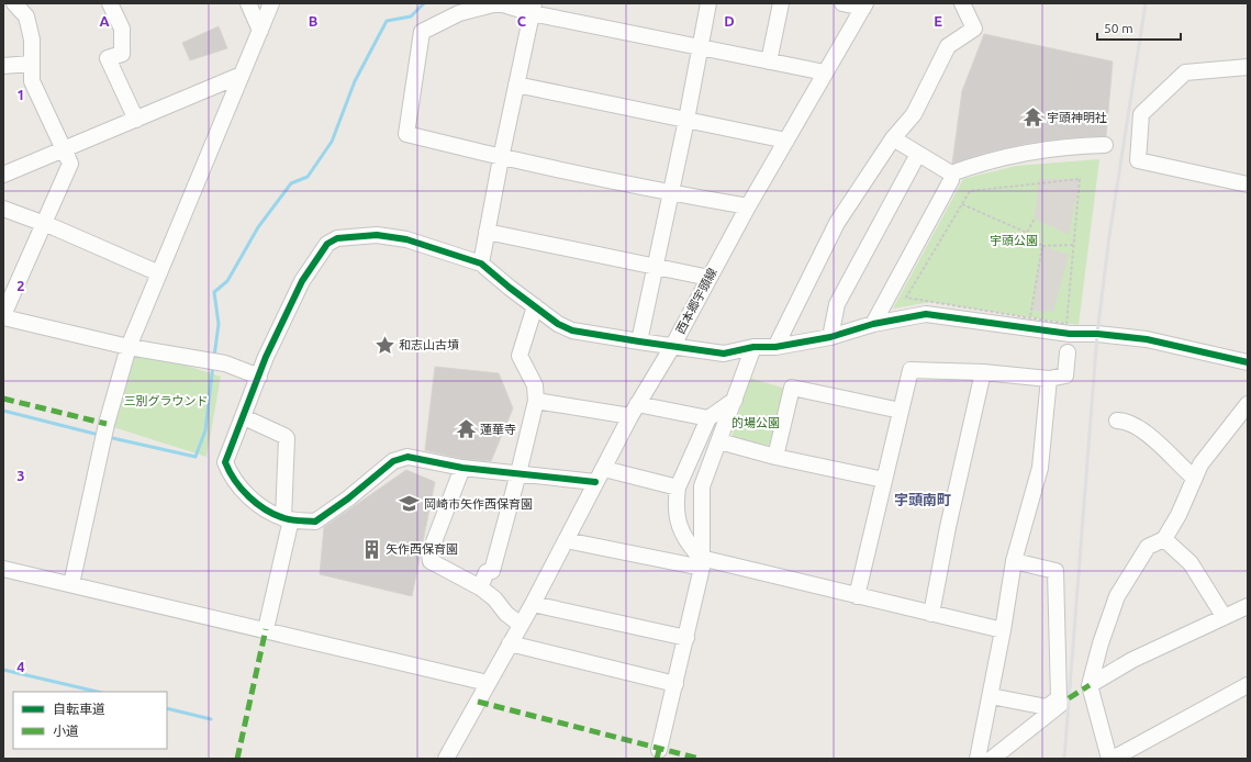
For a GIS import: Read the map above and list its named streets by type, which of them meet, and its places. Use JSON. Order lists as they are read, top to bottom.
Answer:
{
  "streets": {
    "street": ["西本郷宇頭線"]
  },
  "districts": ["宇頭南町"],
  "parks": ["宇頭公園", "三別グラウンド", "的場公園"],
  "places": {
    "temple": ["宇頭神明社", "蓮華寺"],
    "place": ["和志山古墳"],
    "school or university": ["岡崎市矢作西保育園"],
    "building": ["矢作西保育園"]
  },
  "legend": ["自転車道", "小道"],
  "scale_bar": "50 m",
  "grid": {
    "columns": [
      "A",
      "B",
      "C",
      "D",
      "E"
    ],
    "rows": [
      "1",
      "2",
      "3",
      "4"
    ]
  }
}
